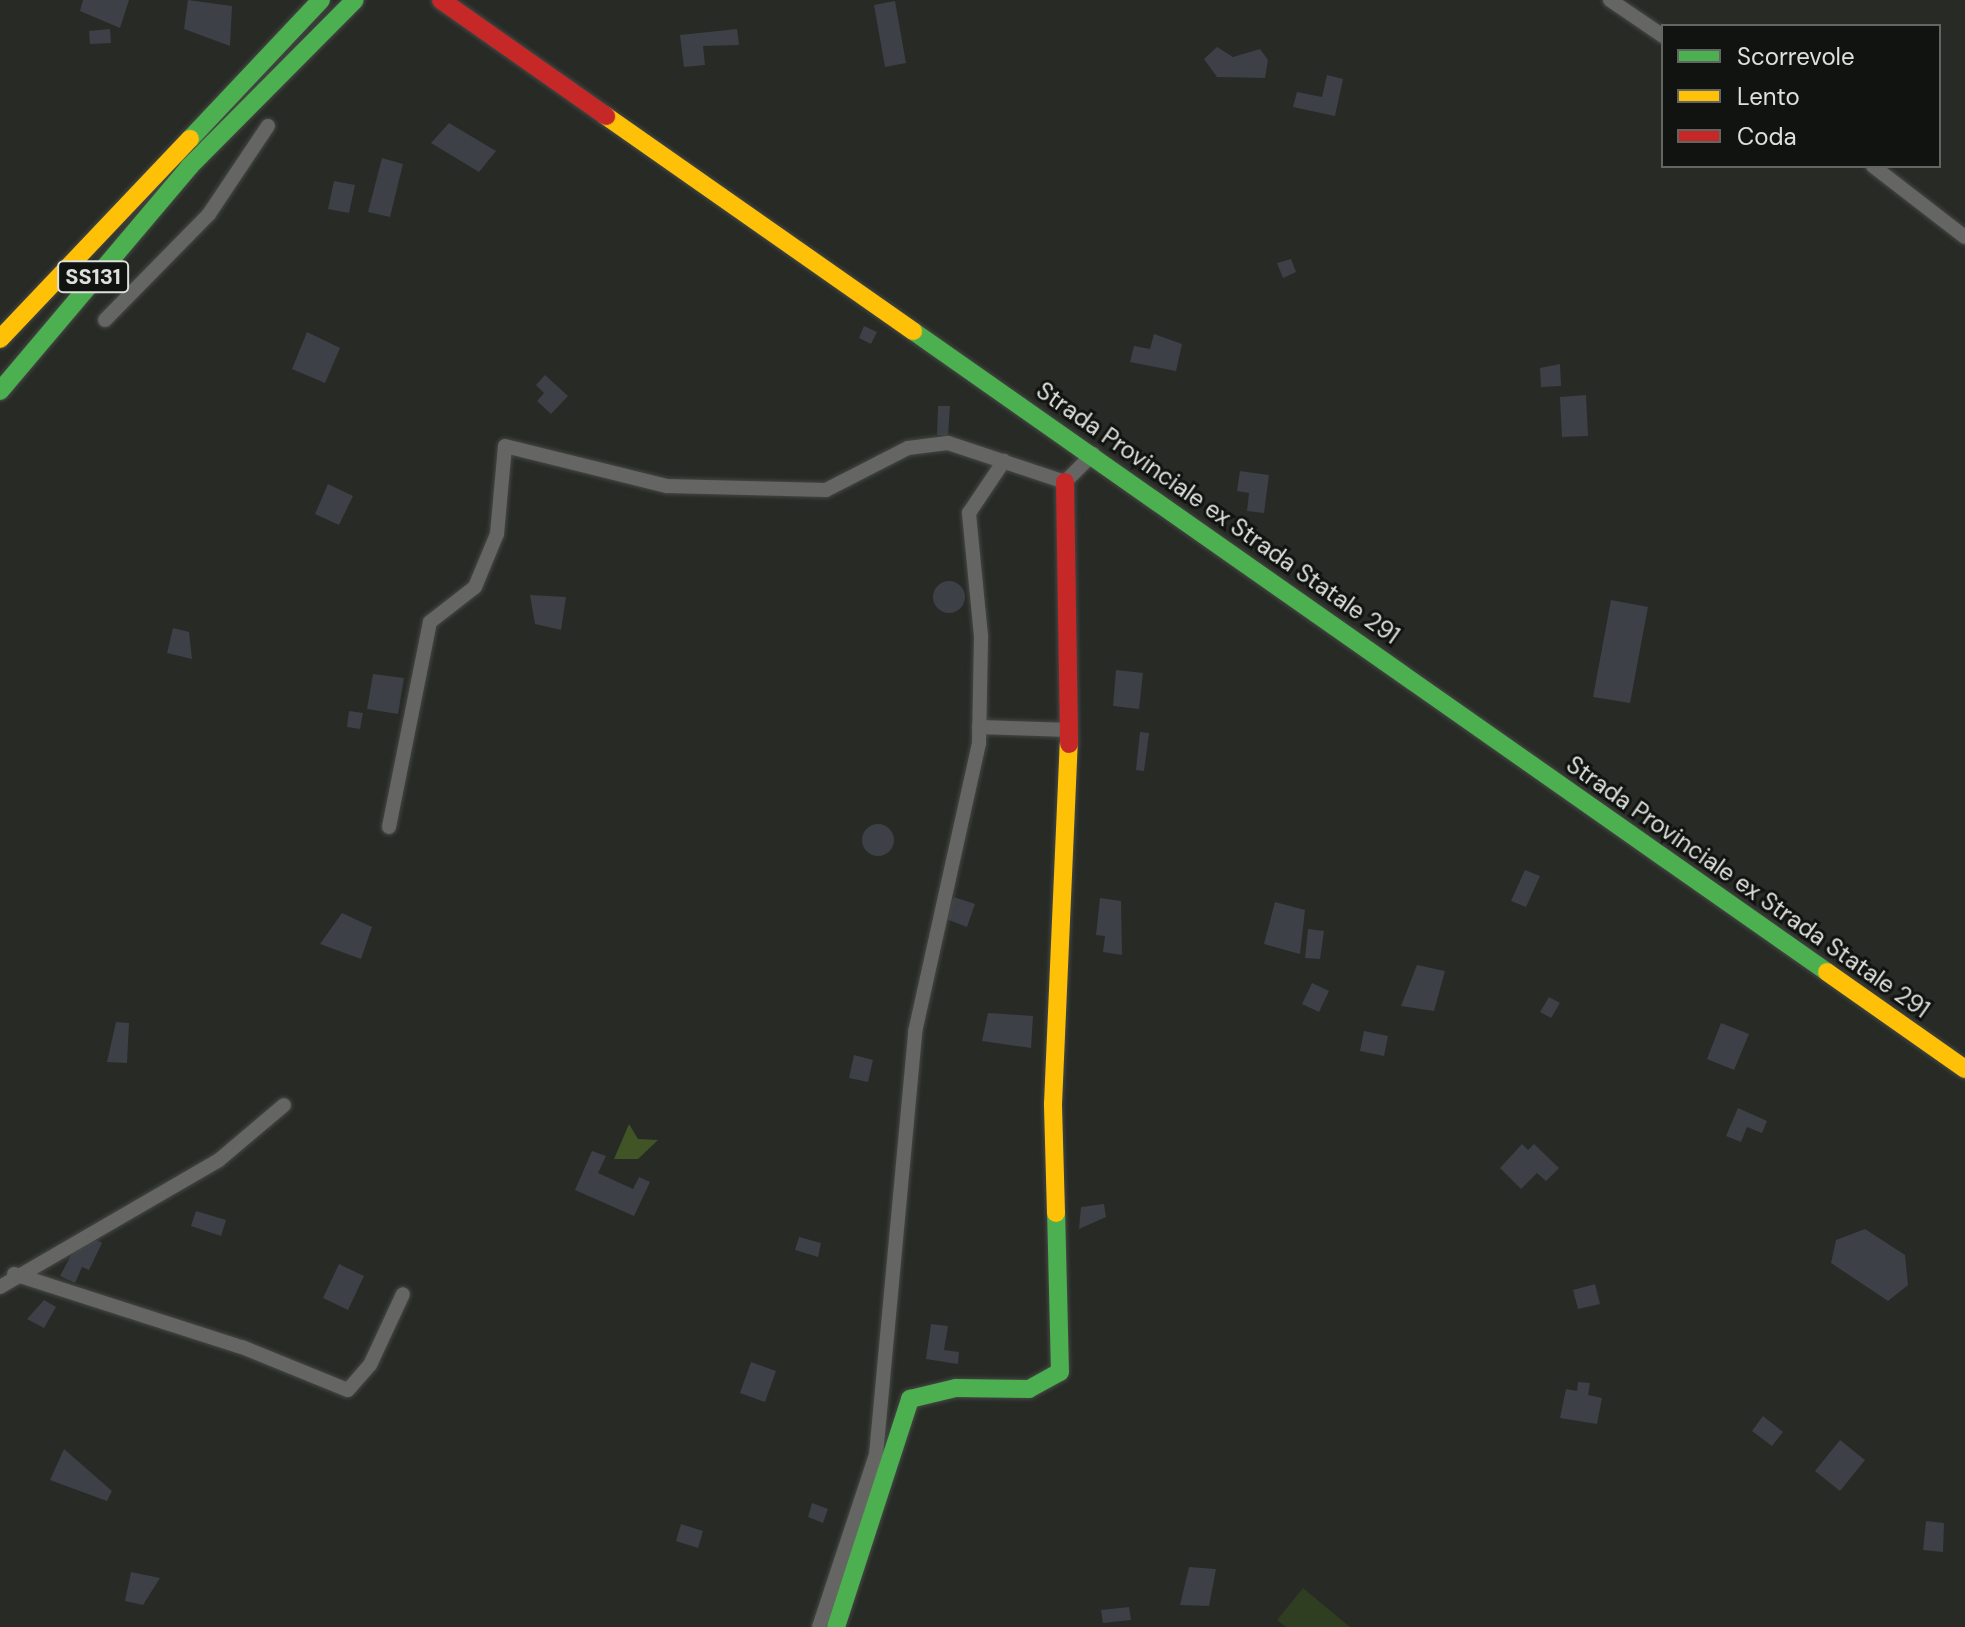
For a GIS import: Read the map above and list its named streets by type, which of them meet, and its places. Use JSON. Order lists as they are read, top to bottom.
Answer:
{
  "streets": {
    "main road": ["SS131", "Strada Provinciale ex Strada Statale 291"]
  },
  "legend": ["Scorrevole", "Lento", "Coda"]
}
